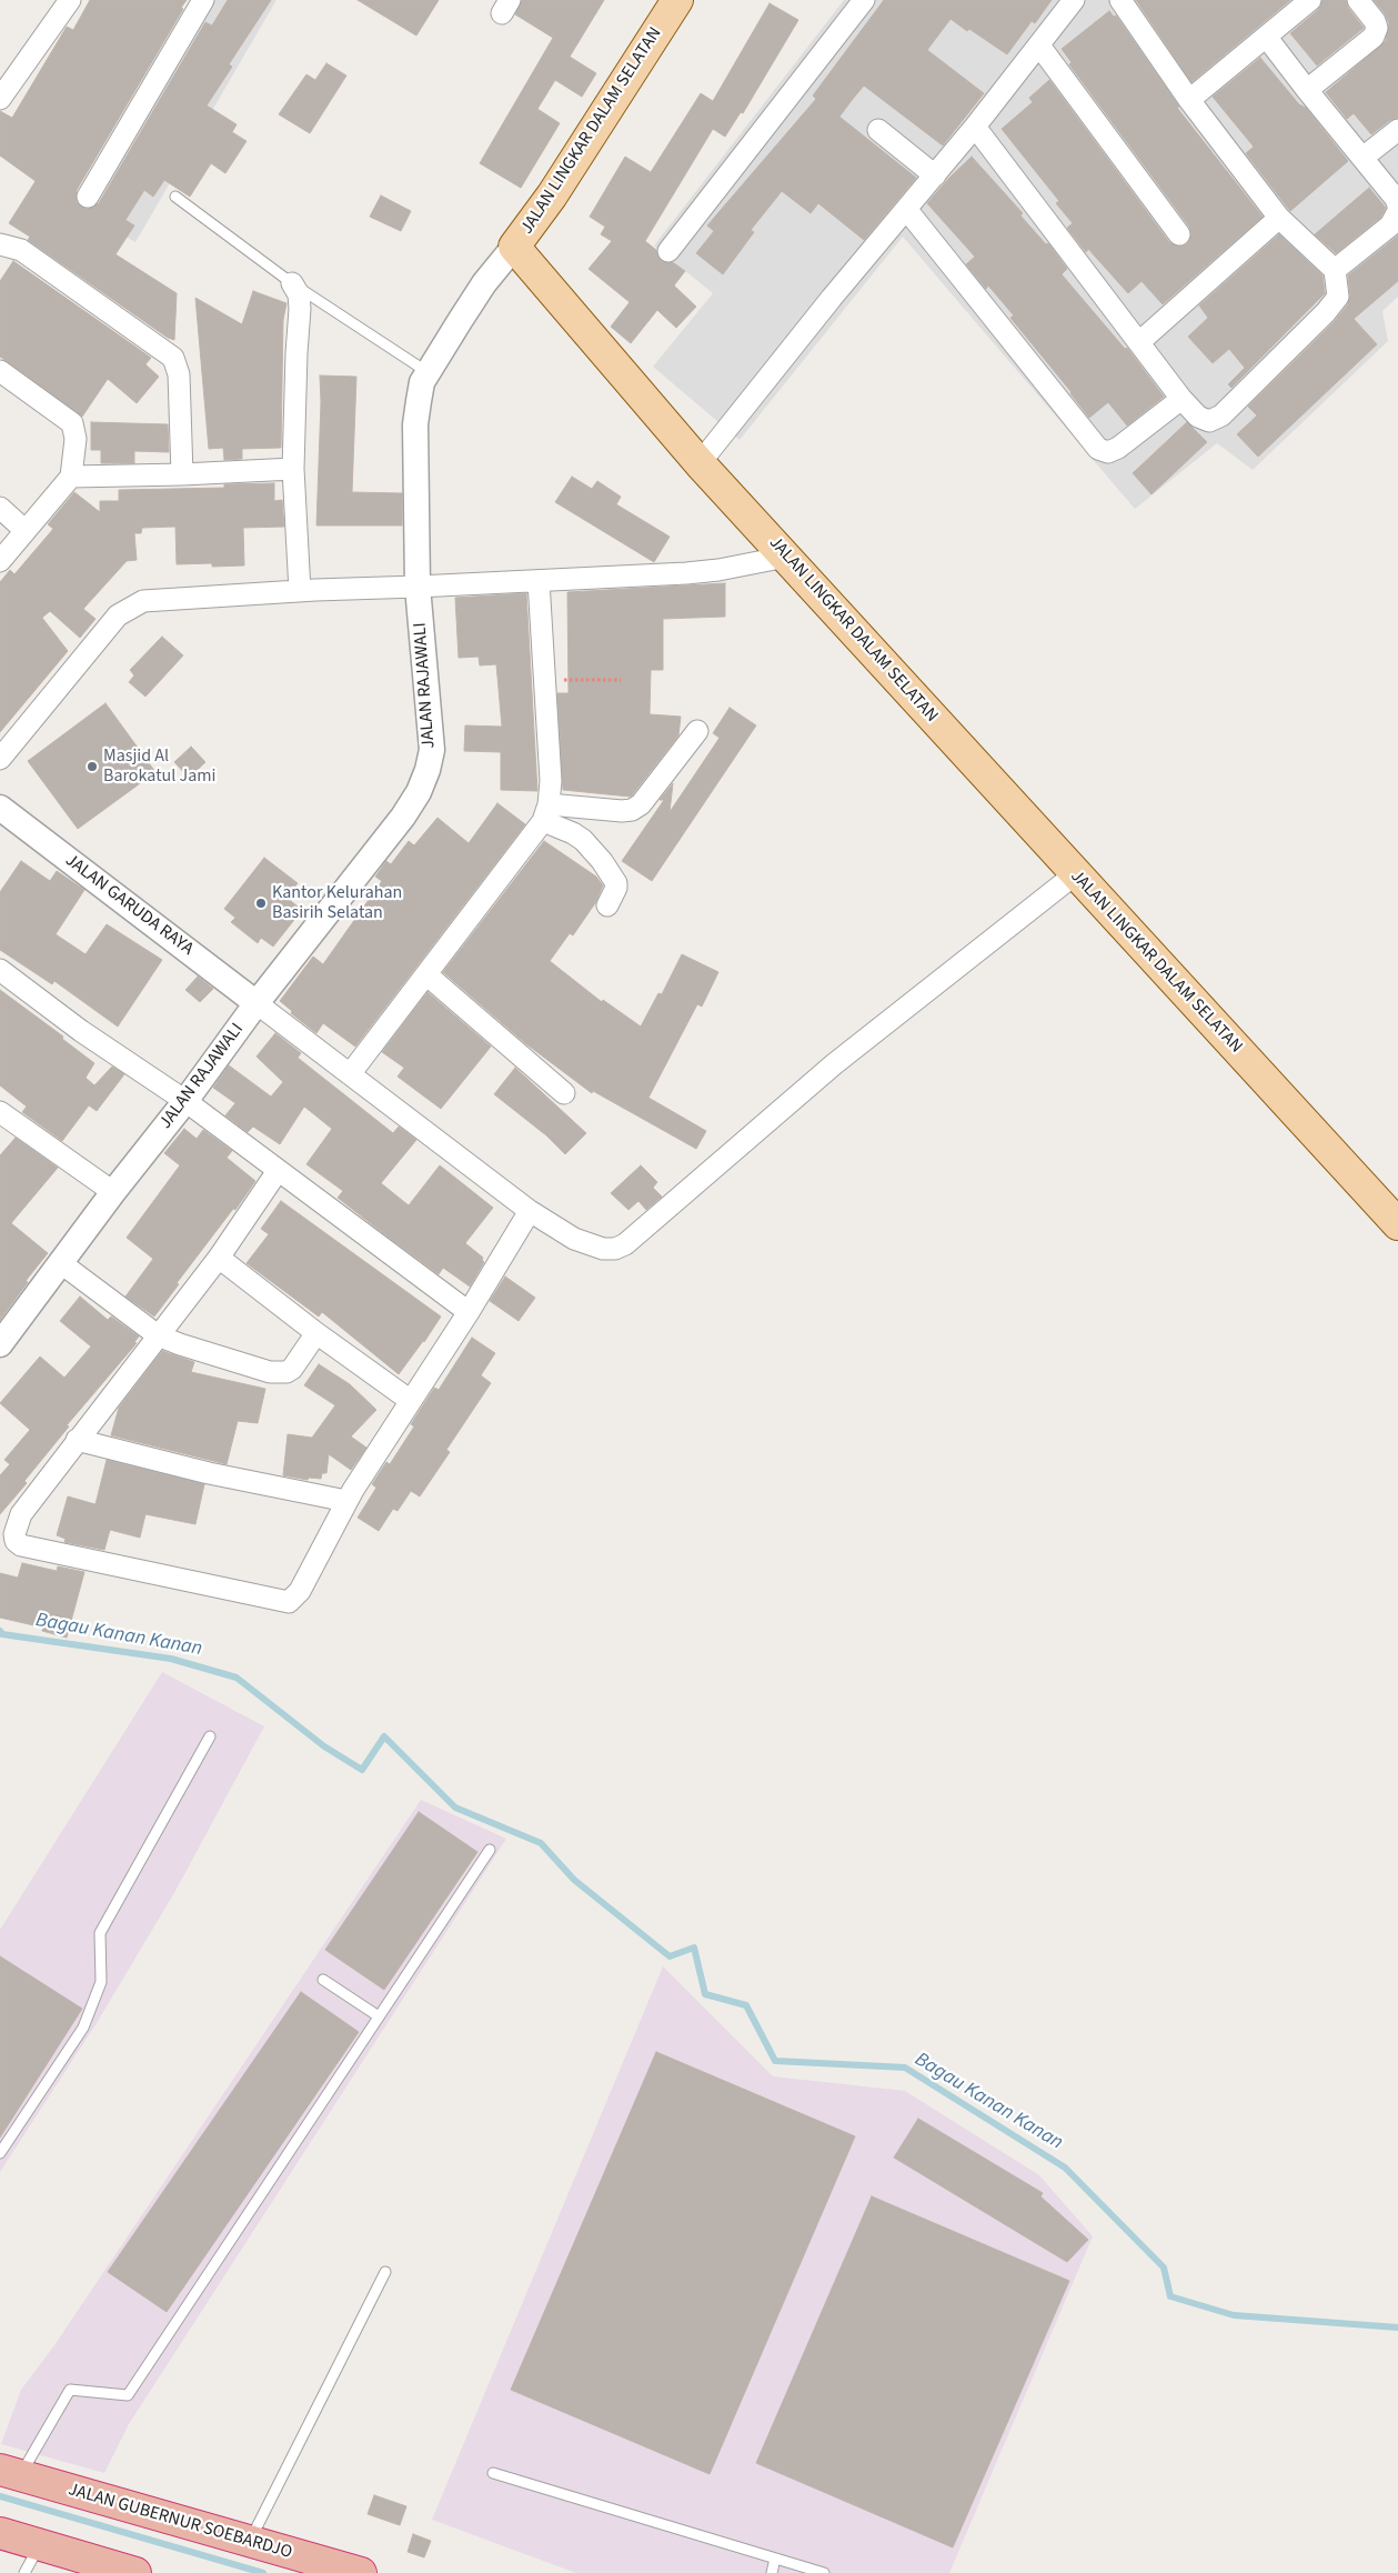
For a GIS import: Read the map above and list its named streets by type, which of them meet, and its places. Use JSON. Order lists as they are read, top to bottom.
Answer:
{
  "streets": {
    "highway": ["JALAN GUBERNUR SOEBARDJO"],
    "main road": ["JALAN LINGKAR DALAM SELATAN"],
    "street": ["JALAN RAJAWALI", "JALAN GARUDA RAYA"]
  },
  "crossings": [
    ["JALAN LINGKAR DALAM SELATAN", "JALAN RAJAWALI"],
    ["JALAN RAJAWALI", "JALAN GARUDA RAYA"]
  ],
  "water": ["Bagau Kanan Kanan"],
  "places": ["Masjid Al Barokatul Jami", "Kantor Kelurahan Basirih Selatan"]
}
